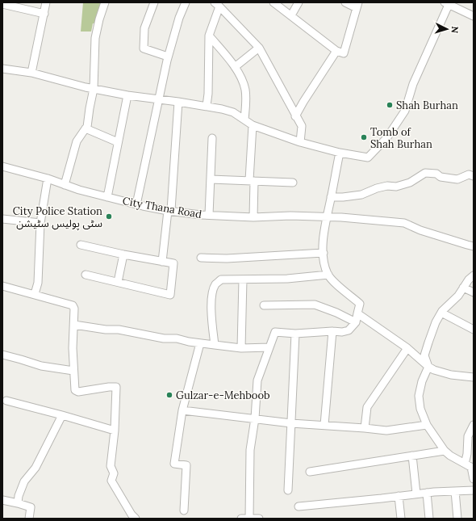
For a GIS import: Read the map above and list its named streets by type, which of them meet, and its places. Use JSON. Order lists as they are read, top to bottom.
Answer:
{
  "streets": {
    "street": ["City Thana Road"]
  },
  "places": [
    "Shah Burhan",
    "Tomb of Shah Burhan",
    "City Police Station سٹی پولیس سٹیشن",
    "Gulzar-e-Mehboob"
  ],
  "north": "right"
}
